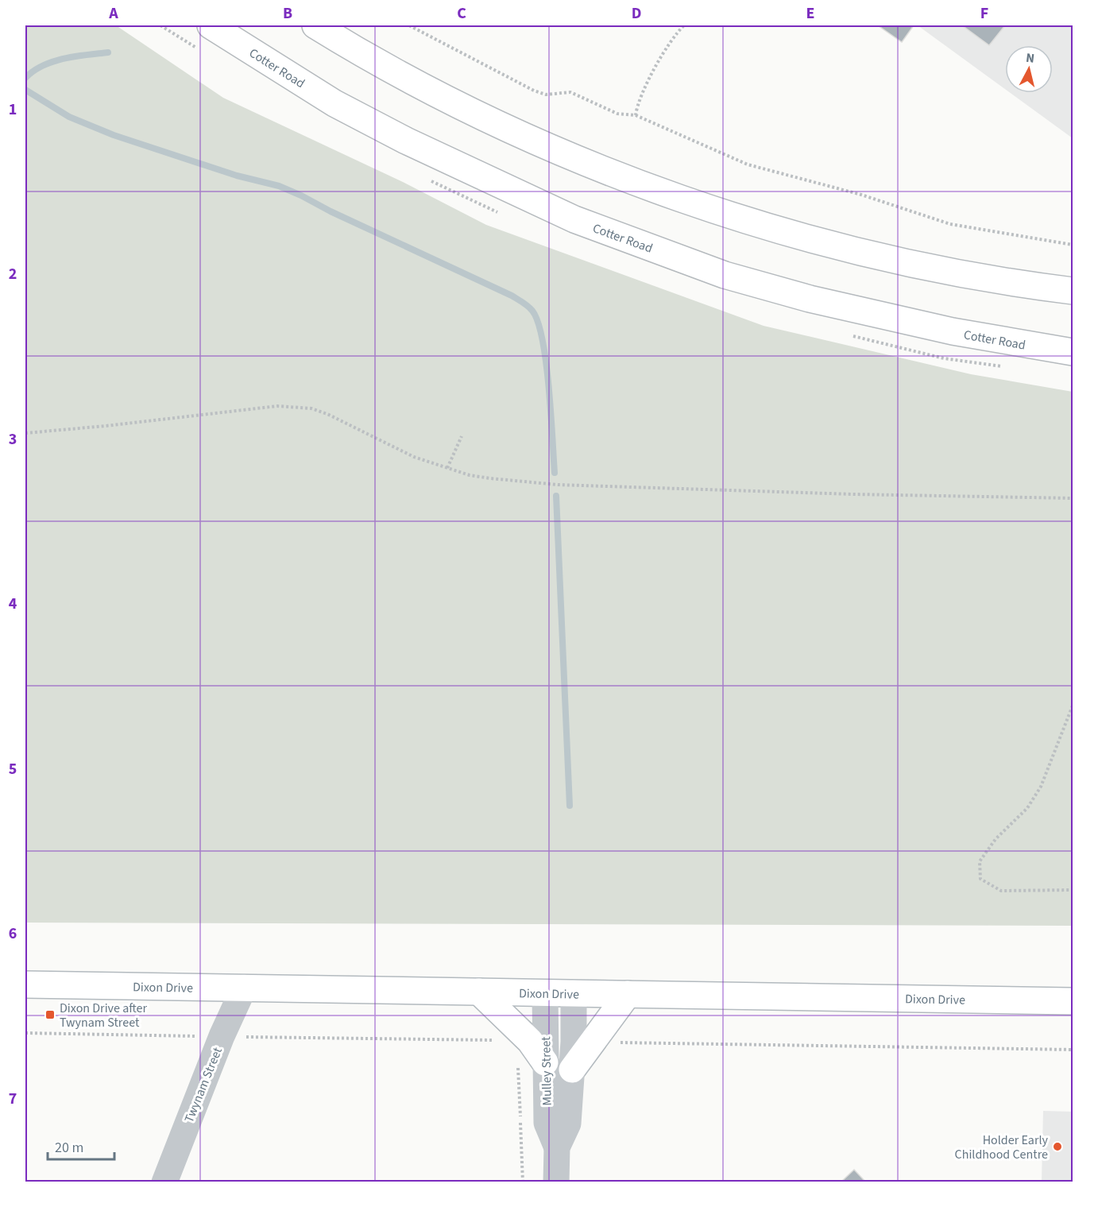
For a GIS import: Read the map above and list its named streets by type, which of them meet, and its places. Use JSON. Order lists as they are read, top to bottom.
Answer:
{
  "streets": {
    "main road": ["Cotter Road", "Dixon Drive"],
    "street": ["Mulley Street", "Twynam Street"]
  },
  "crossings": [
    ["Dixon Drive", "Mulley Street"],
    ["Dixon Drive", "Twynam Street"]
  ],
  "places": {
    "transit": ["Dixon Drive after Twynam Street"],
    "other": ["Holder Early Childhood Centre"]
  },
  "scale_bar": "20 m",
  "north": "top",
  "grid": {
    "columns": [
      "A",
      "B",
      "C",
      "D",
      "E",
      "F"
    ],
    "rows": [
      "1",
      "2",
      "3",
      "4",
      "5",
      "6",
      "7"
    ]
  }
}
